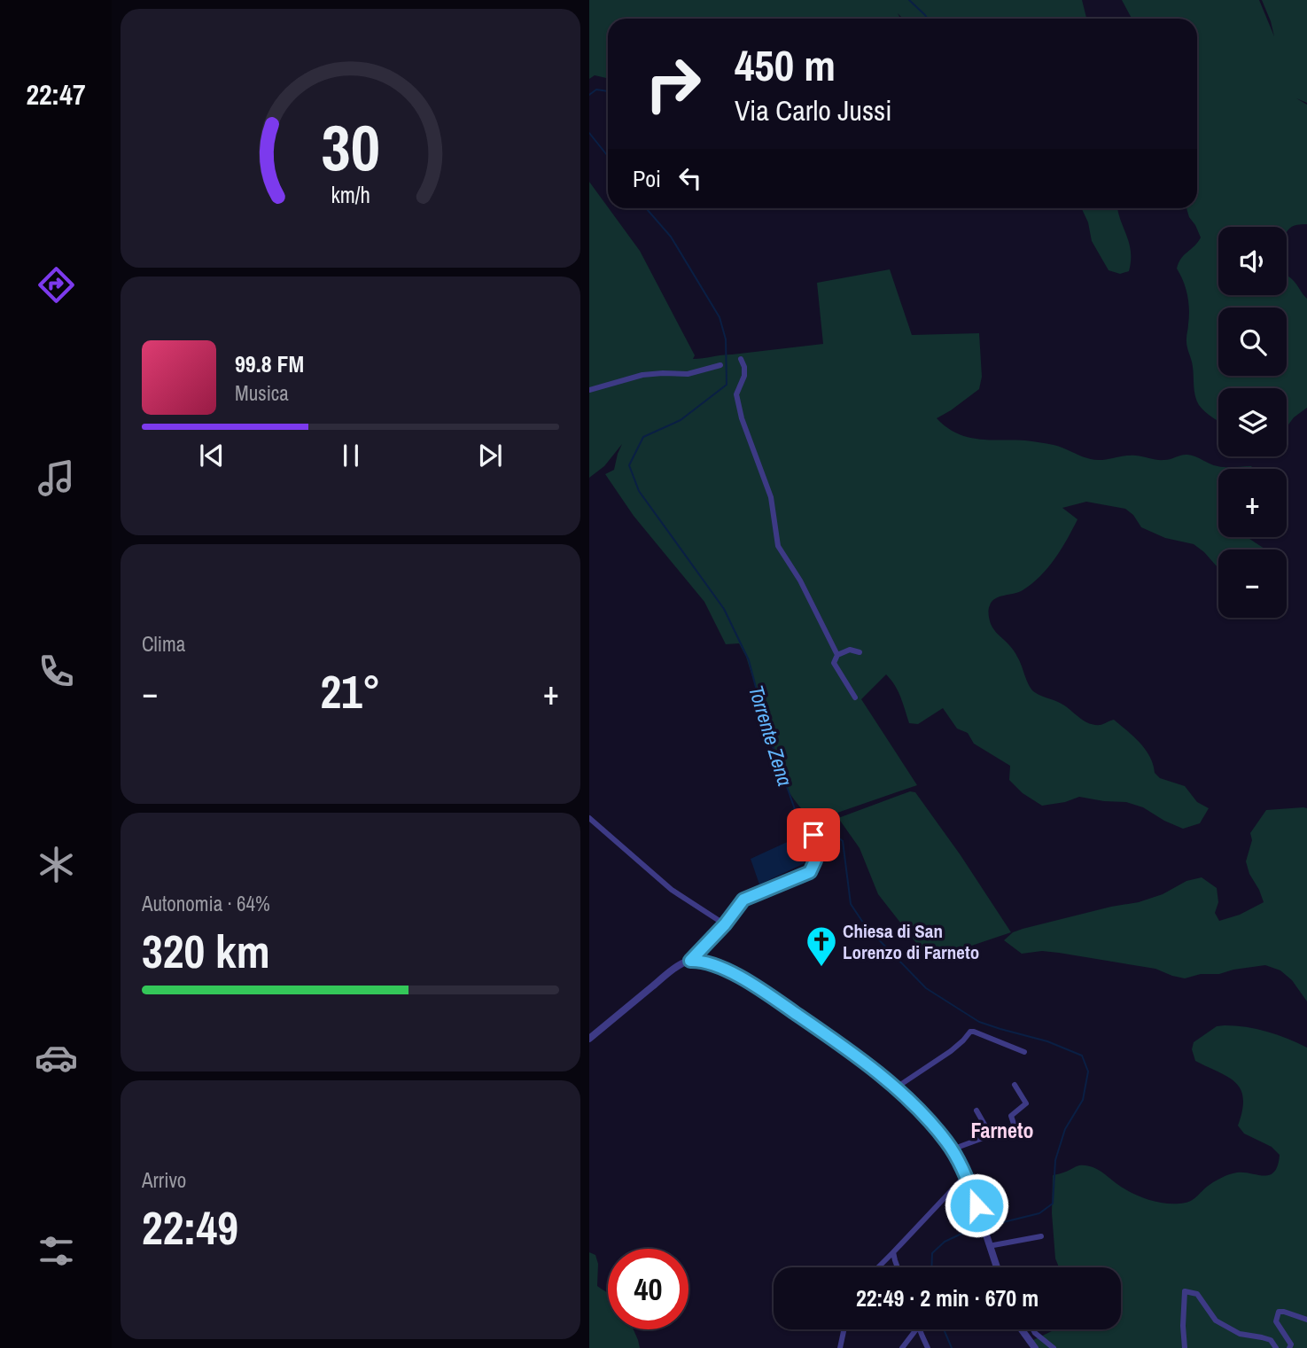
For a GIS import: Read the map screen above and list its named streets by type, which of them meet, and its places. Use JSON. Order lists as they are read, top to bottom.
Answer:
{
  "districts": ["Farneto"],
  "water": ["Torrente Zena"],
  "places": {
    "church": ["Chiesa di San Lorenzo di Farneto"]
  },
  "page": {
    "tabs": "22:47",
    "turn": ["450 m", "Via Carlo Jussi"],
    "then": "Poi",
    "map_buttons": ["+", "−"],
    "song": ["99.8 FM", "Musica"],
    "tile": [
      "Clima",
      ["Autonomia · 64%", "320 km"],
      ["Arrivo", "22:49"]
    ],
    "heat": ["−", "21°", "+"],
    "limit": "40",
    "trip": "22:49 · 2 min · 670 m",
    "gauge": ["30", "km/h"]
  }
}
